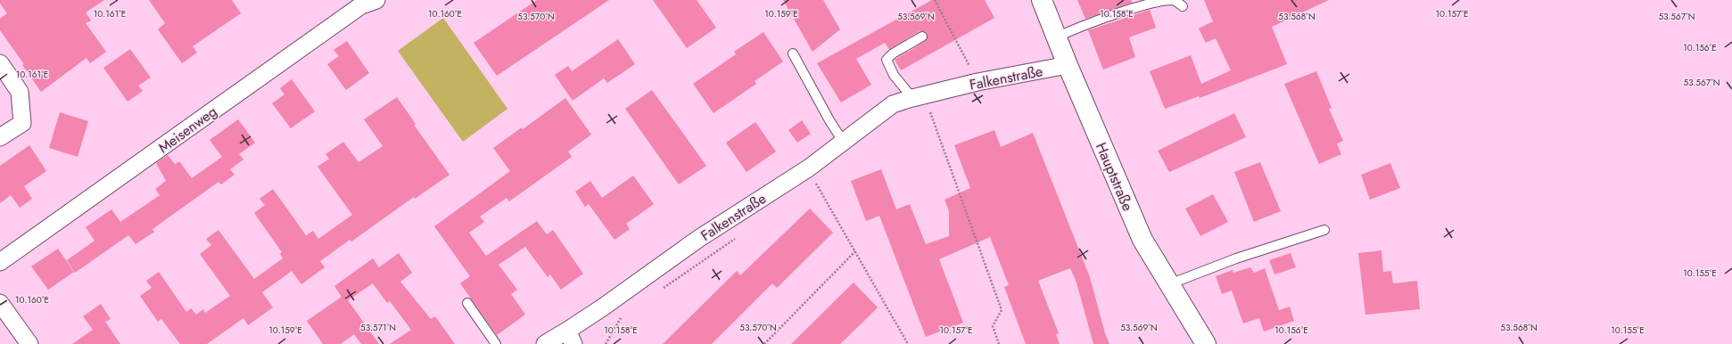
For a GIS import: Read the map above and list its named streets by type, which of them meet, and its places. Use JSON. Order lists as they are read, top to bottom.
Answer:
{
  "streets": {
    "street": ["Falkenstraße", "Meisenweg", "Hauptstraße"]
  },
  "crossings": [
    ["Falkenstraße", "Hauptstraße"]
  ],
  "coordinates": [
    "10.161°E",
    "10.160°E",
    "10.159°E",
    "10.158°E",
    "10.157°E",
    "53.570°N",
    "53.569°N",
    "53.568°N",
    "53.567°N",
    "10.156°E",
    "10.155°E",
    "53.571°N"
  ]
}
